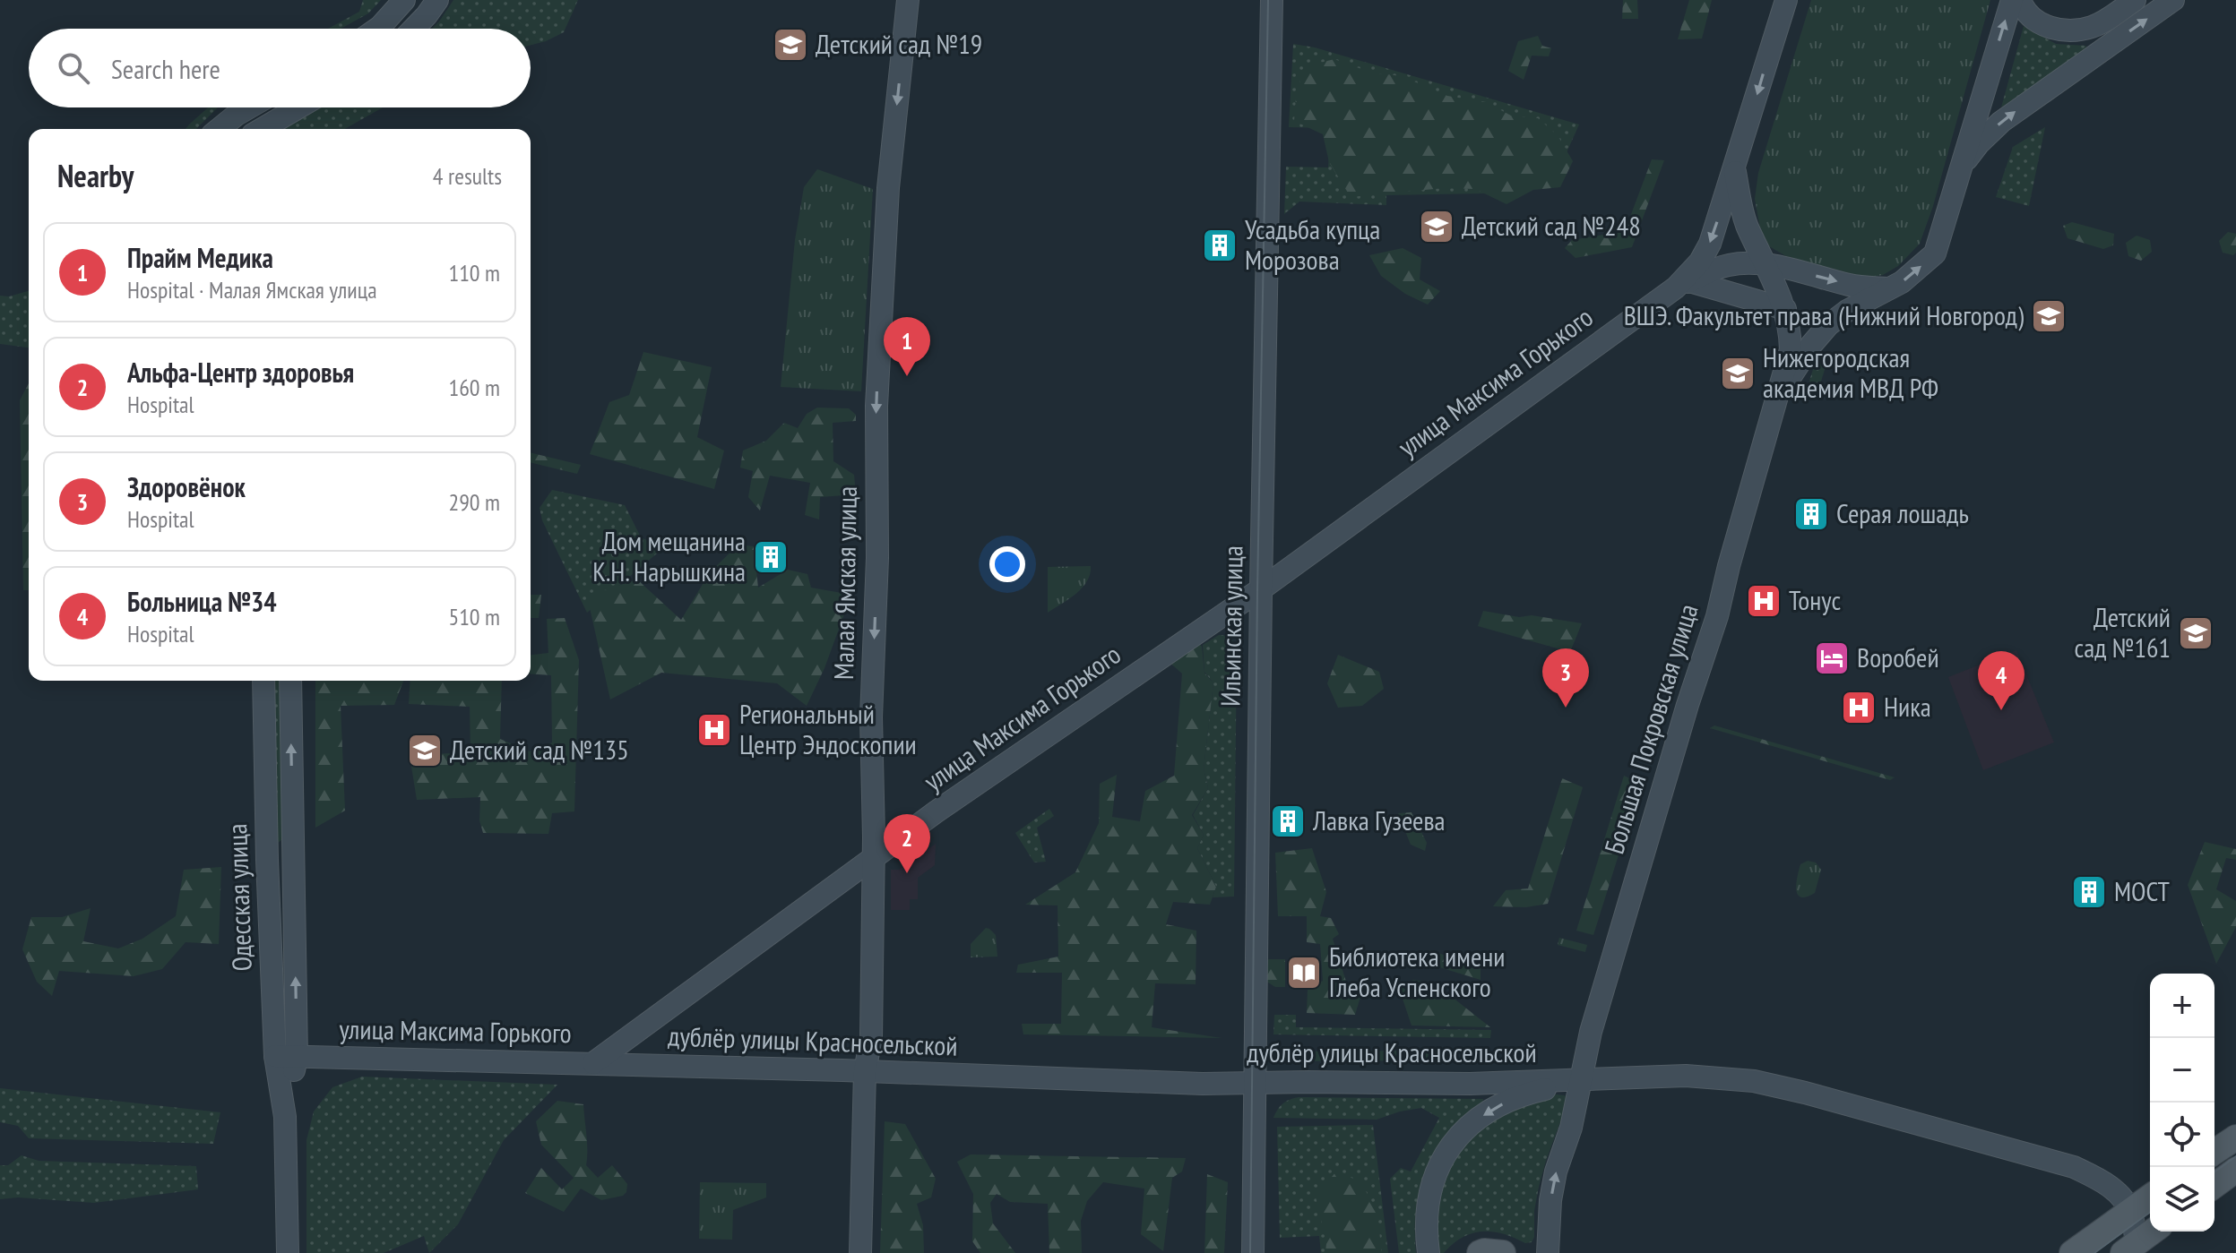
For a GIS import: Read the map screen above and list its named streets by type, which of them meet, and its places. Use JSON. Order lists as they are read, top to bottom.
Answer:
{
  "streets": {
    "main road": [
      "улица Максима Горького",
      "Малая Ямская улица",
      "Ильинская улица",
      "Большая Покровская улица",
      "Одесская улица",
      "дублёр улицы Красносельской"
    ]
  },
  "crossings": [
    ["улица Максима Горького", "Малая Ямская улица"],
    ["улица Максима Горького", "Ильинская улица"],
    ["улица Максима Горького", "Одесская улица"],
    ["улица Максима Горького", "дублёр улицы Красносельской"],
    ["Малая Ямская улица", "дублёр улицы Красносельской"],
    ["Ильинская улица", "дублёр улицы Красносельской"],
    ["Большая Покровская улица", "дублёр улицы Красносельской"]
  ],
  "one_way": ["Малая Ямская улица"],
  "places": {
    "school or university": [
      "Детский сад №19",
      "Детский сад №248",
      "ВШЭ. Факультет права (Нижний Новгород)",
      "Нижегородская академия МВД РФ",
      "Детский сад №161",
      "Детский сад №135"
    ],
    "building": [
      "Усадьба купца Морозова",
      "Серая лошадь",
      "Дом мещанина К.Н. Нарышкина",
      "Лавка Гузеева",
      "МОСТ"
    ],
    "hospital": ["Тонус", "Ника", "Региональный Центр Эндоскопии"],
    "hotel": ["Воробей"],
    "library": ["Библиотека имени Глеба Успенского"]
  },
  "page": {
    "search": "Search here",
    "heading": ["Nearby", "4 results"],
    "list": [
      {
        "mark": "1",
        "name": "Прайм Медика",
        "note": "Hospital · Малая Ямская улица",
        "value": "110 m"
      },
      {
        "mark": "2",
        "name": "Альфа-Центр здоровья",
        "note": "Hospital",
        "value": "160 m"
      },
      {
        "mark": "3",
        "name": "Здоровёнок",
        "note": "Hospital",
        "value": "290 m"
      },
      {
        "mark": "4",
        "name": "Больница №34",
        "note": "Hospital",
        "value": "510 m"
      }
    ],
    "pins": [
      "1",
      "3",
      "4",
      "2"
    ],
    "map_buttons": ["+", "−"]
  }
}
